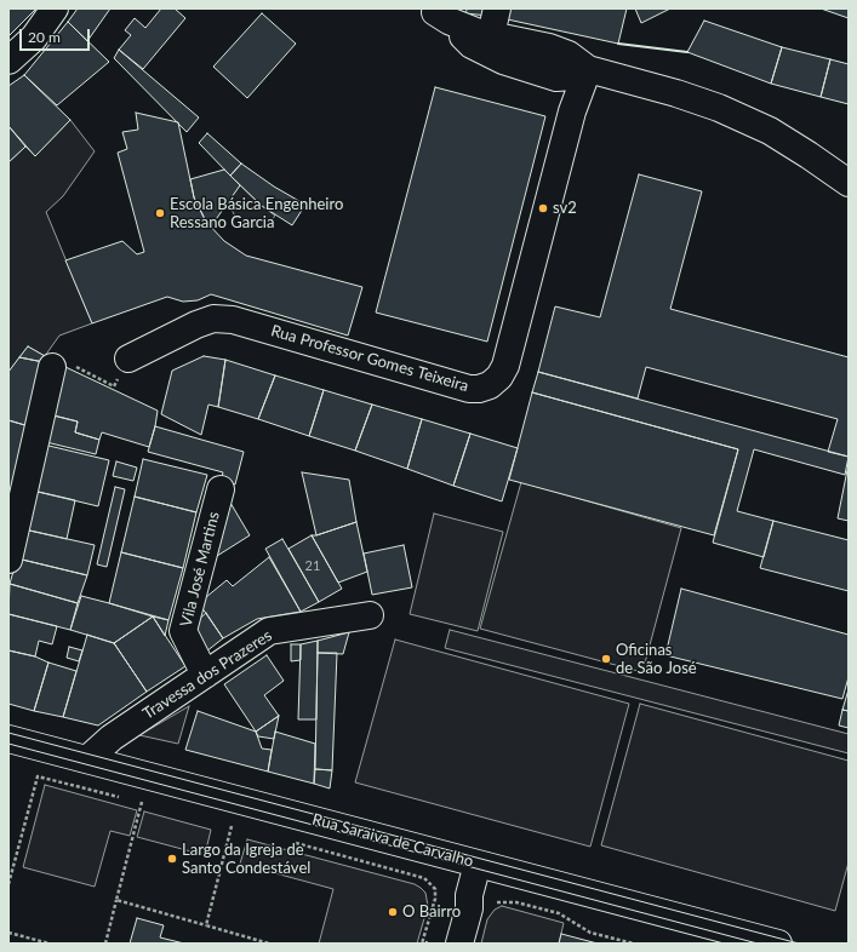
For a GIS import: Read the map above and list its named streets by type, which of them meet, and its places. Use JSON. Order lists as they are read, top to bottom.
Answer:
{
  "streets": {
    "street": [
      "Rua Professor Gomes Teixeira",
      "Vila José Martins",
      "Travessa dos Prazeres",
      "Rua Saraiva de Carvalho"
    ]
  },
  "crossings": [
    ["Vila José Martins", "Travessa dos Prazeres"],
    ["Travessa dos Prazeres", "Rua Saraiva de Carvalho"]
  ],
  "places": [
    "sv2",
    "Escola Básica Engenheiro Ressano Garcia",
    "Oficinas de São José",
    "Largo da Igreja de Santo Condestável",
    "O Bairro"
  ],
  "house_numbers": ["21"],
  "scale_bar": "20 m"
}
